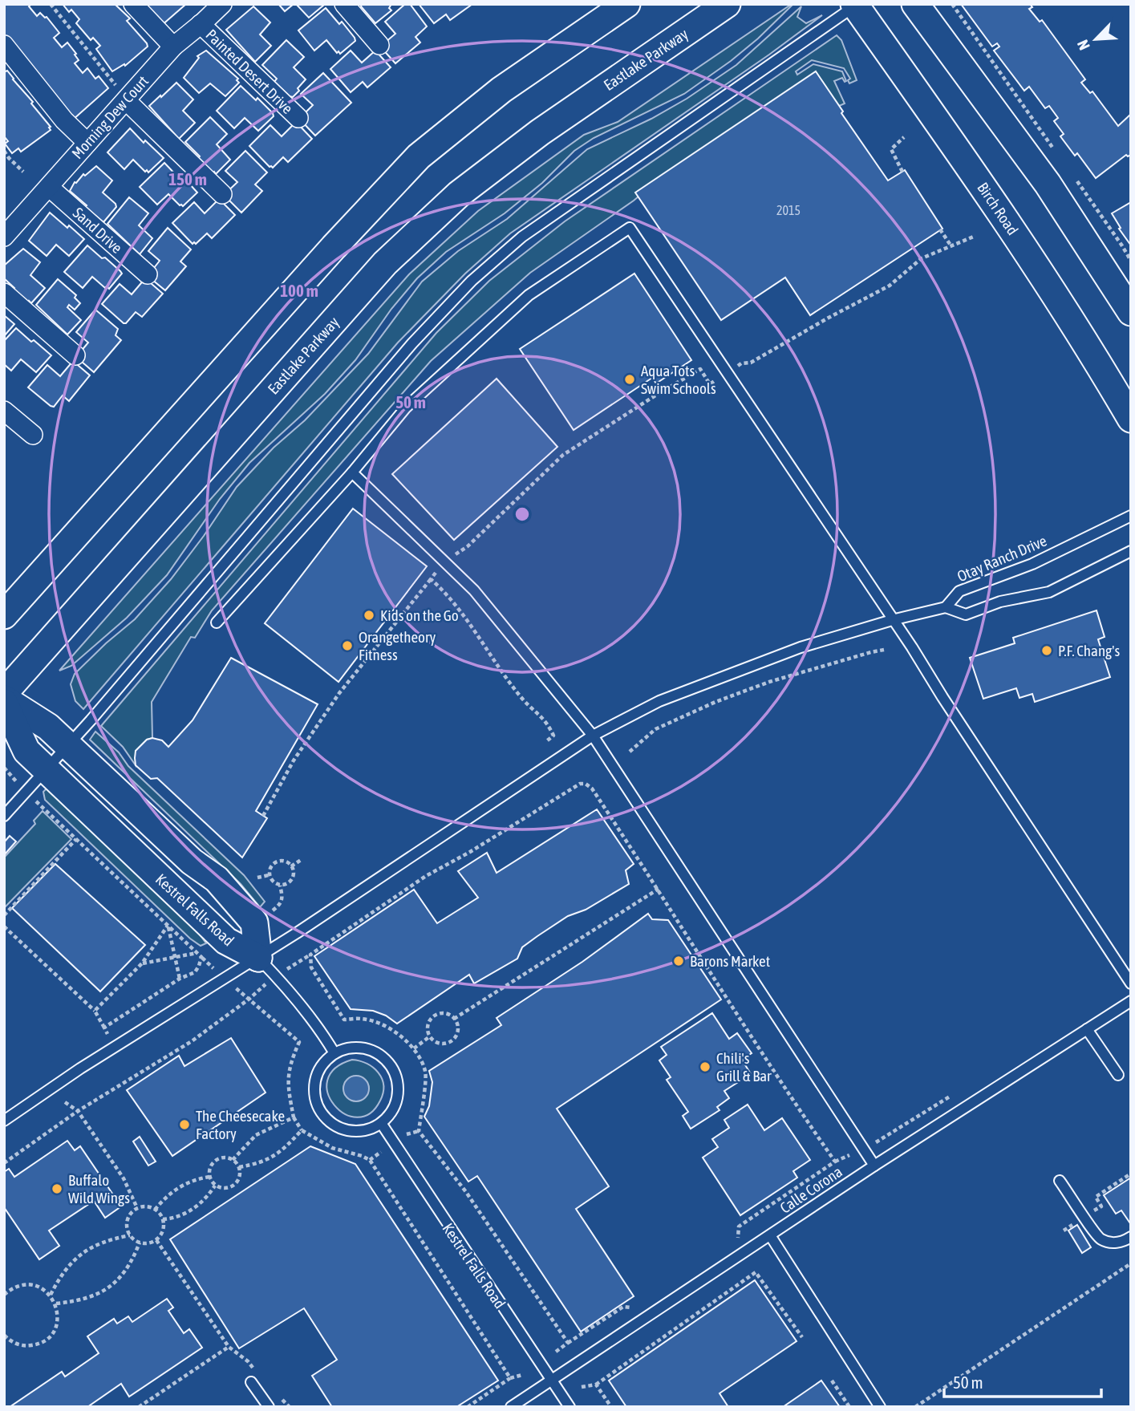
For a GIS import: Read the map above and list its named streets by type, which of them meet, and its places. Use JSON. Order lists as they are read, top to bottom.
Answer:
{
  "streets": {
    "main road": ["Eastlake Parkway", "Birch Road", "Kestrel Falls Road"],
    "street": ["Painted Desert Drive", "Morning Dew Court", "Sand Drive"],
    "lane": ["Otay Ranch Drive", "Calle Corona"]
  },
  "crossings": [
    ["Painted Desert Drive", "Morning Dew Court"],
    ["Morning Dew Court", "Sand Drive"],
    ["Kestrel Falls Road", "Calle Corona"]
  ],
  "places": [
    "Aqua Tots Swim Schools",
    "Kids on the Go",
    "Orangetheory Fitness",
    "P.F. Chang's",
    "Barons Market",
    "Chili's Grill & Bar",
    "The Cheesecake Factory",
    "Buffalo Wild Wings"
  ],
  "house_numbers": ["2015"],
  "scale_bar": "50 m",
  "north": "bottom left",
  "rings": ["150 m", "100 m", "50 m"]
}
